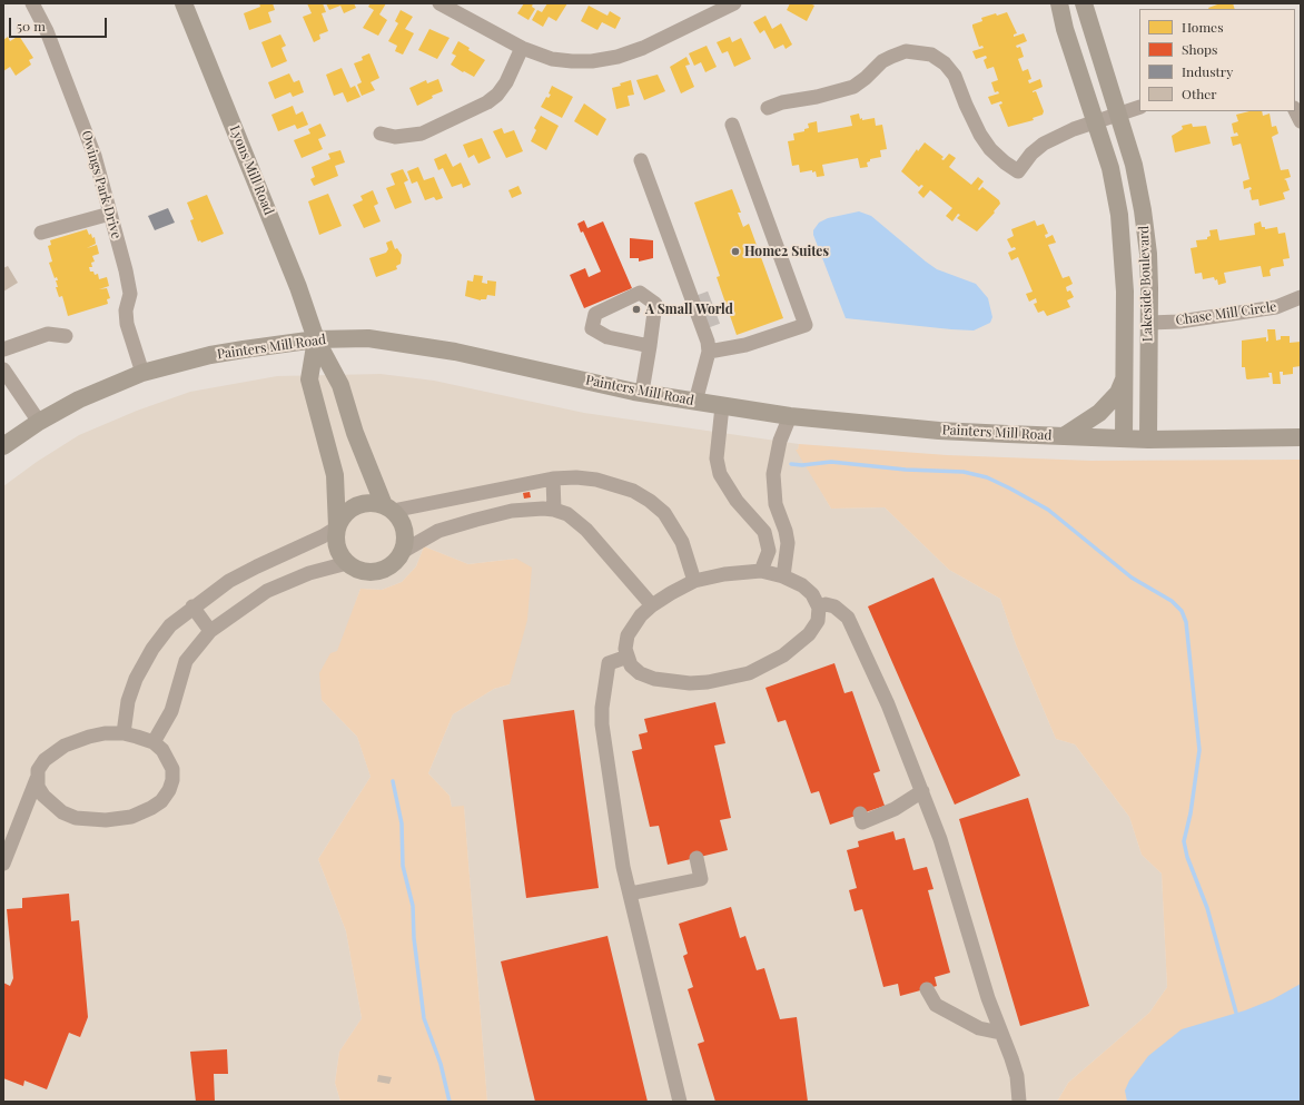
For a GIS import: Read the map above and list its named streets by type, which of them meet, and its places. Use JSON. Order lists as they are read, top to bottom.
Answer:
{
  "streets": {
    "main road": ["Lyons Mill Road", "Lakeside Boulevard", "Painters Mill Road"],
    "street": ["Owings Park Drive", "Chase Mill Circle"]
  },
  "crossings": [
    ["Lyons Mill Road", "Painters Mill Road"],
    ["Owings Park Drive", "Painters Mill Road"],
    ["Lakeside Boulevard", "Chase Mill Circle"],
    ["Lakeside Boulevard", "Painters Mill Road"]
  ],
  "places": ["Home2 Suites", "A Small World"],
  "legend": [
    "Homes",
    "Shops",
    "Industry",
    "Other"
  ],
  "scale_bar": "50 m"
}
